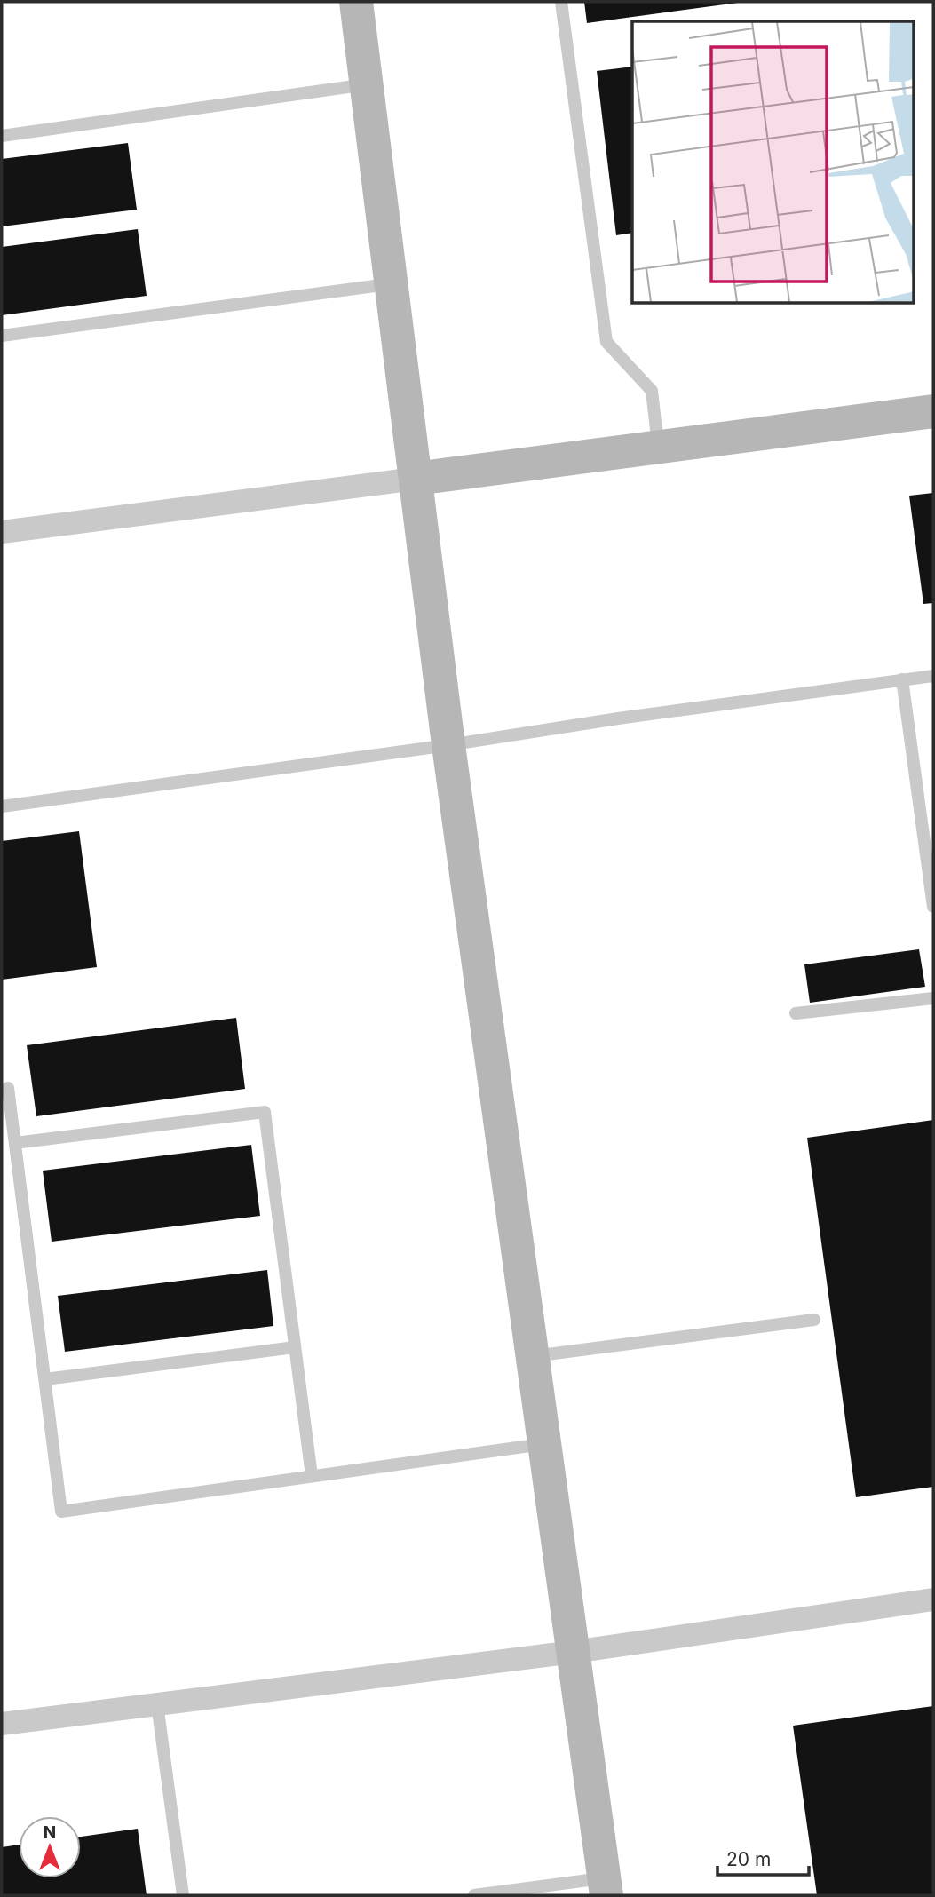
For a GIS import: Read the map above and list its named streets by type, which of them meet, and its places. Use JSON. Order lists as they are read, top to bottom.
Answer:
{
  "scale_bar": "20 m",
  "north": "top"
}
